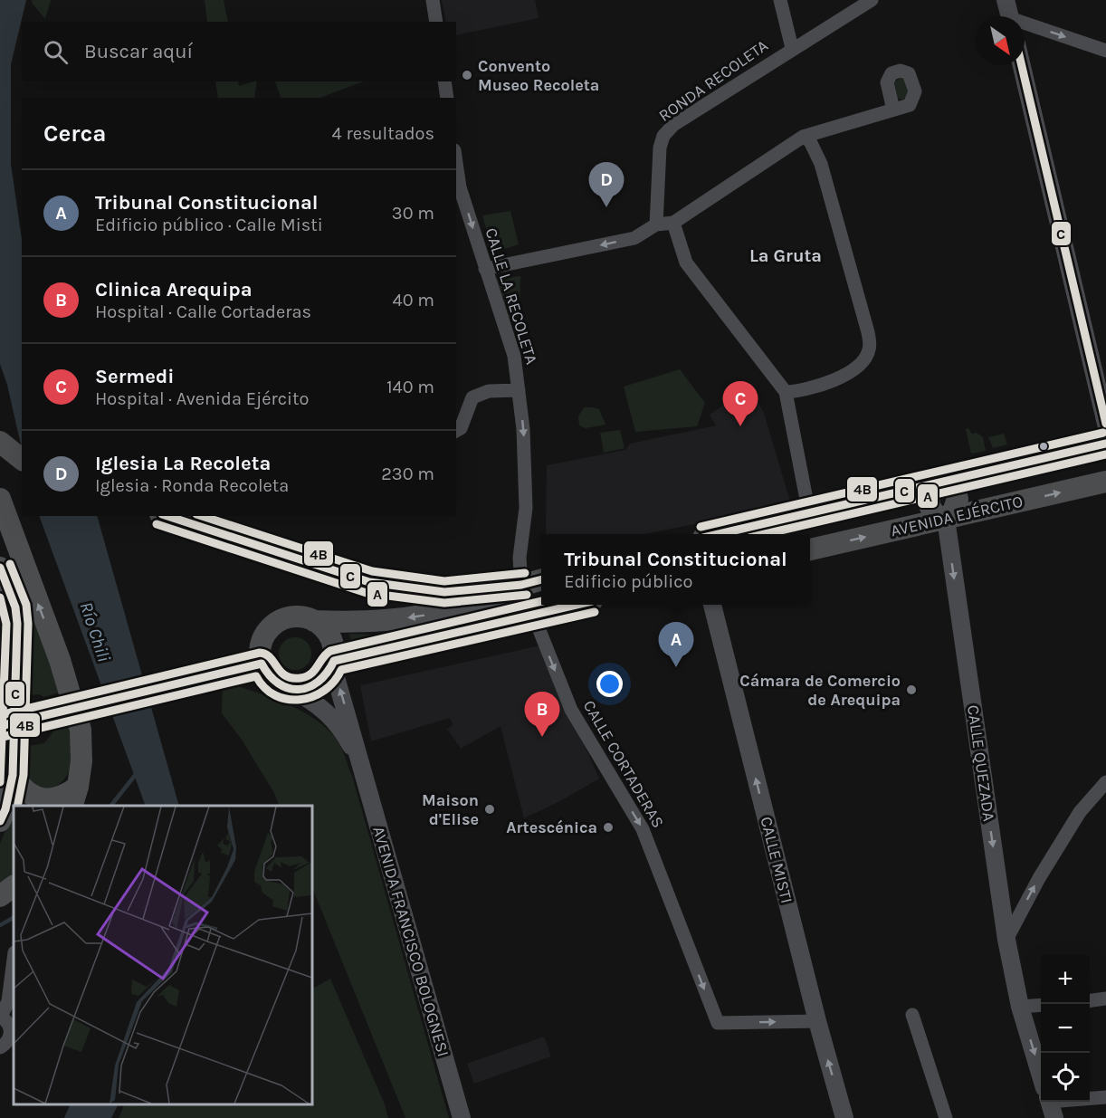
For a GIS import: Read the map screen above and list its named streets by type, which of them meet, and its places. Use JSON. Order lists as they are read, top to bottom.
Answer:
{
  "streets": {
    "main road": ["AVENIDA EJÉRCITO"],
    "street": [
      "RONDA RECOLETA",
      "CALLE LA RECOLETA",
      "CALLE QUEZADA",
      "CALLE CORTADERAS",
      "CALLE MISTI",
      "AVENIDA FRANCISCO BOLOGNESI"
    ]
  },
  "crossings": [
    ["CALLE LA RECOLETA", "CALLE CORTADERAS"],
    ["AVENIDA EJÉRCITO", "CALLE QUEZADA"],
    ["CALLE CORTADERAS", "CALLE MISTI"]
  ],
  "one_way": [
    "CALLE LA RECOLETA",
    "CALLE QUEZADA",
    "CALLE CORTADERAS",
    "CALLE MISTI"
  ],
  "districts": ["La Gruta"],
  "water": ["Río Chili"],
  "places": [
    "Convento Museo Recoleta",
    "Cámara de Comercio de Arequipa",
    "Maison d'Elise",
    "Artescénica"
  ],
  "lines": ["transit line C", "transit line 4B", "transit line A"],
  "north": "bottom right",
  "page": {
    "search": "Buscar aquí",
    "heading": ["Cerca", "4 resultados"],
    "pins": [
      "D",
      "C",
      "A",
      "B"
    ],
    "list": [
      {
        "mark": "A",
        "name": "Tribunal Constitucional",
        "note": "Edificio público · Calle Misti",
        "value": "30 m"
      },
      {
        "mark": "B",
        "name": "Clinica Arequipa",
        "note": "Hospital · Calle Cortaderas",
        "value": "40 m"
      },
      {
        "mark": "C",
        "name": "Sermedi",
        "note": "Hospital · Avenida Ejército",
        "value": "140 m"
      },
      {
        "mark": "D",
        "name": "Iglesia La Recoleta",
        "note": "Iglesia · Ronda Recoleta",
        "value": "230 m"
      }
    ],
    "popup": ["Tribunal Constitucional", "Edificio público"],
    "map_buttons": ["+", "−"]
  }
}
